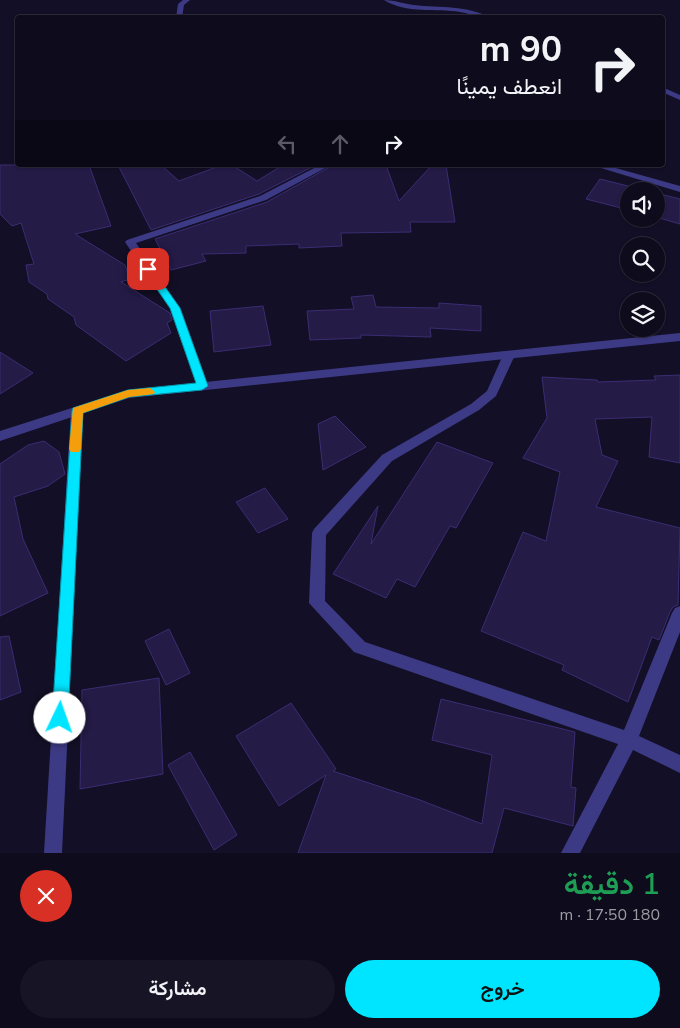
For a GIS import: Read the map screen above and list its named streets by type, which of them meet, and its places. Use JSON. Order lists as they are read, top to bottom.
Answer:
{
  "page": {
    "turn": ["90 m", "انعطف يمينًا"],
    "heading": ["1 دقيقة", "180 m · 17:50"],
    "buttons": ["خروج", "مشاركة"]
  }
}
